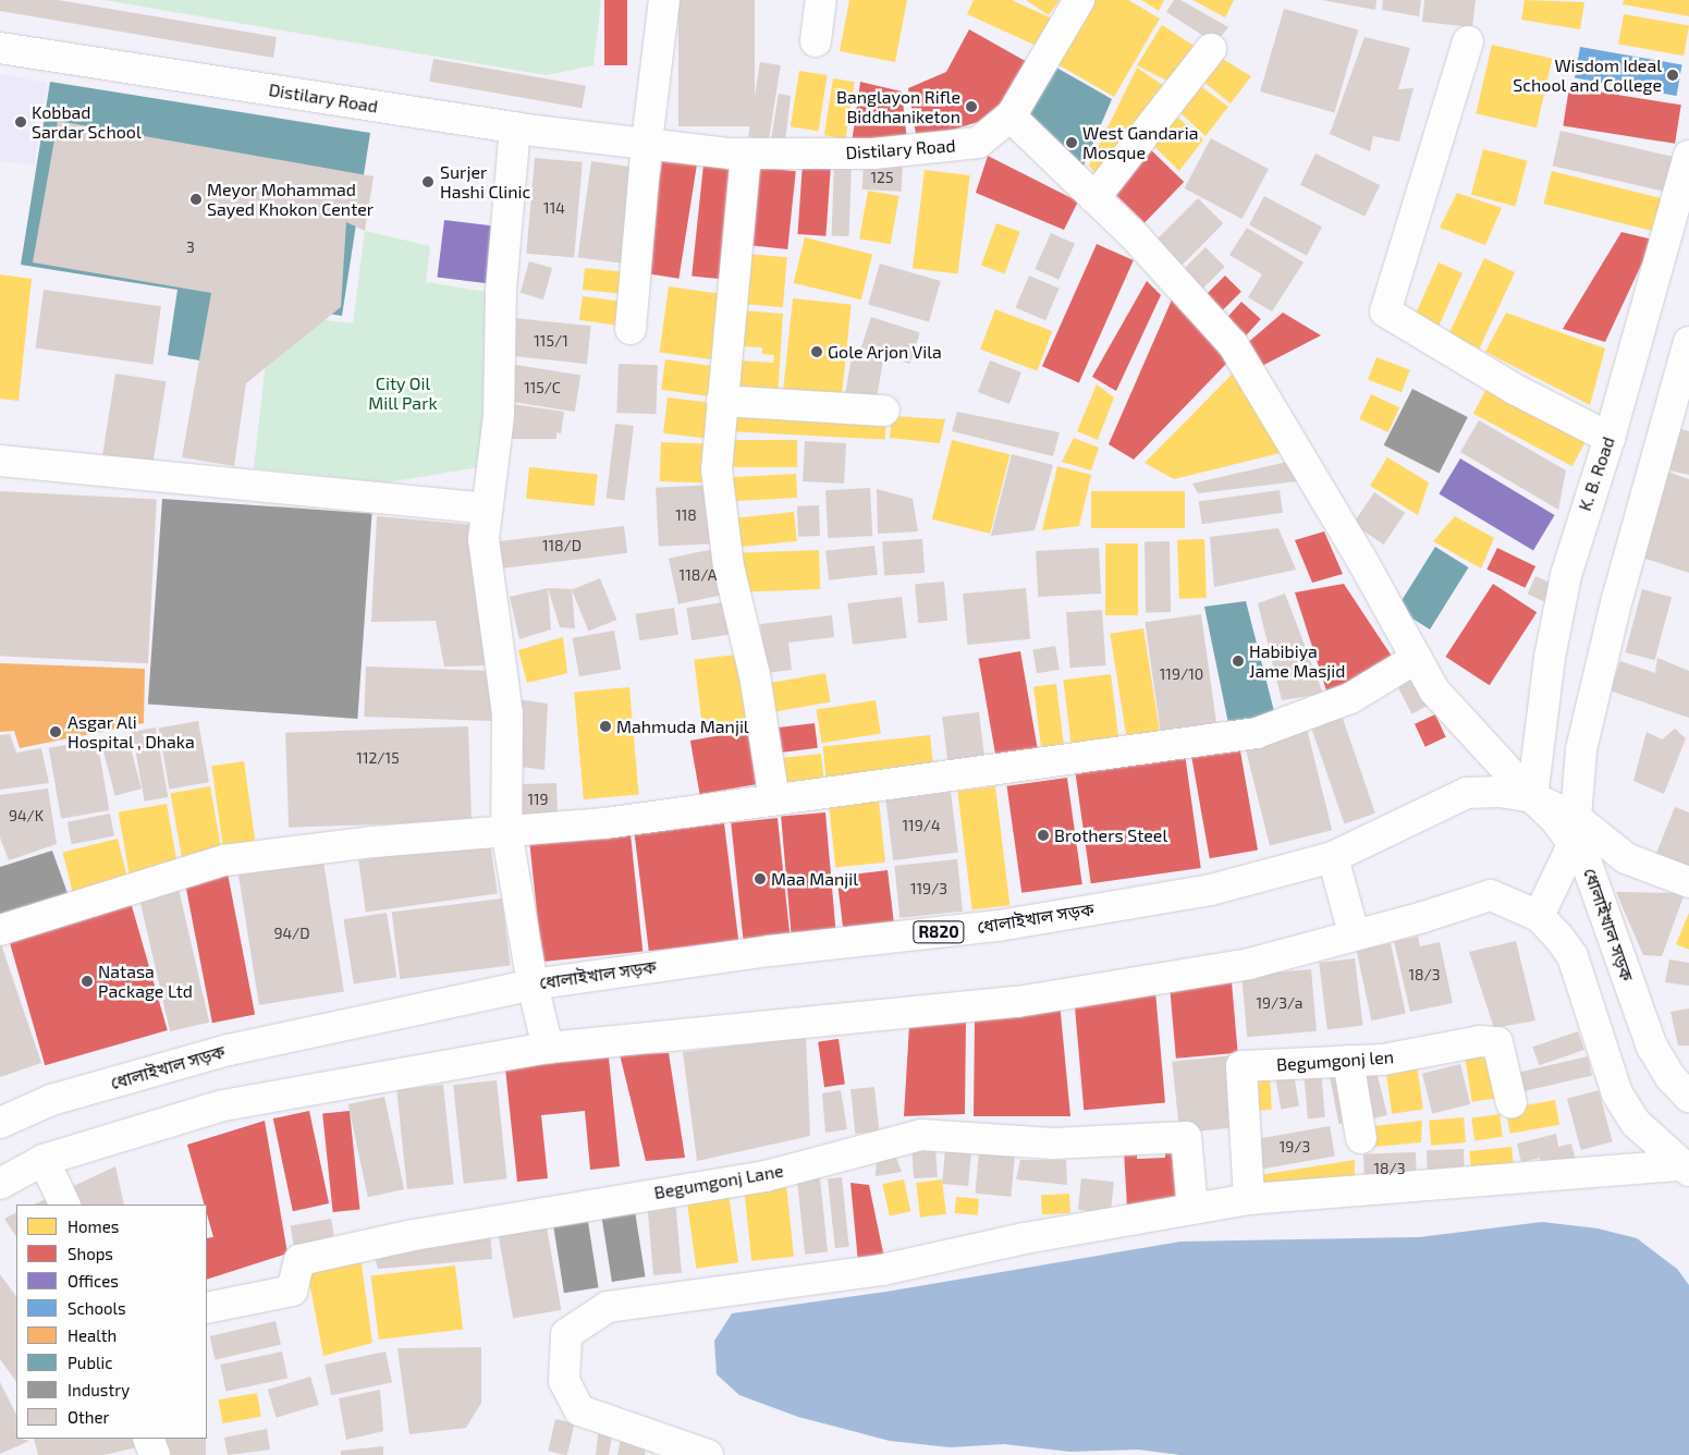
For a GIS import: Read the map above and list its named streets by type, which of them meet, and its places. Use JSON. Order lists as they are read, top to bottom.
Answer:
{
  "streets": {
    "street": [
      "Distilary Road",
      "K. B. Road",
      "ধোলাইখাল সড়ক",
      "R820",
      "Begumgonj len",
      "Begumgonj Lane"
    ]
  },
  "crossings": [
    ["K. B. Road", "ধোলাইখাল সড়ক"]
  ],
  "parks": ["City Oil Mill Park"],
  "places": [
    "Wisdom Ideal School and College",
    "Banglayon Rifle Biddhaniketon",
    "Kobbad Sardar School",
    "West Gandaria Mosque",
    "Surjer Hashi Clinic",
    "Meyor Mohammad Sayed Khokon Center",
    "Gole Arjon Vila",
    "Habibiya Jame Masjid",
    "Mahmuda Manjil",
    "Asgar Ali Hospital , Dhaka",
    "Brothers Steel",
    "Maa Manjil",
    "Natasa Package Ltd"
  ],
  "house_numbers": [
    "125",
    "114",
    "3",
    "115/1",
    "115/C",
    "118",
    "118/D",
    "118/A",
    "119/10",
    "112/15",
    "119",
    "94/K",
    "119/4",
    "119/3",
    "94/D",
    "18/3",
    "19/3/a",
    "19/3",
    "18/3"
  ],
  "legend": [
    "Homes",
    "Shops",
    "Offices",
    "Schools",
    "Health",
    "Public",
    "Industry",
    "Other"
  ]
}
